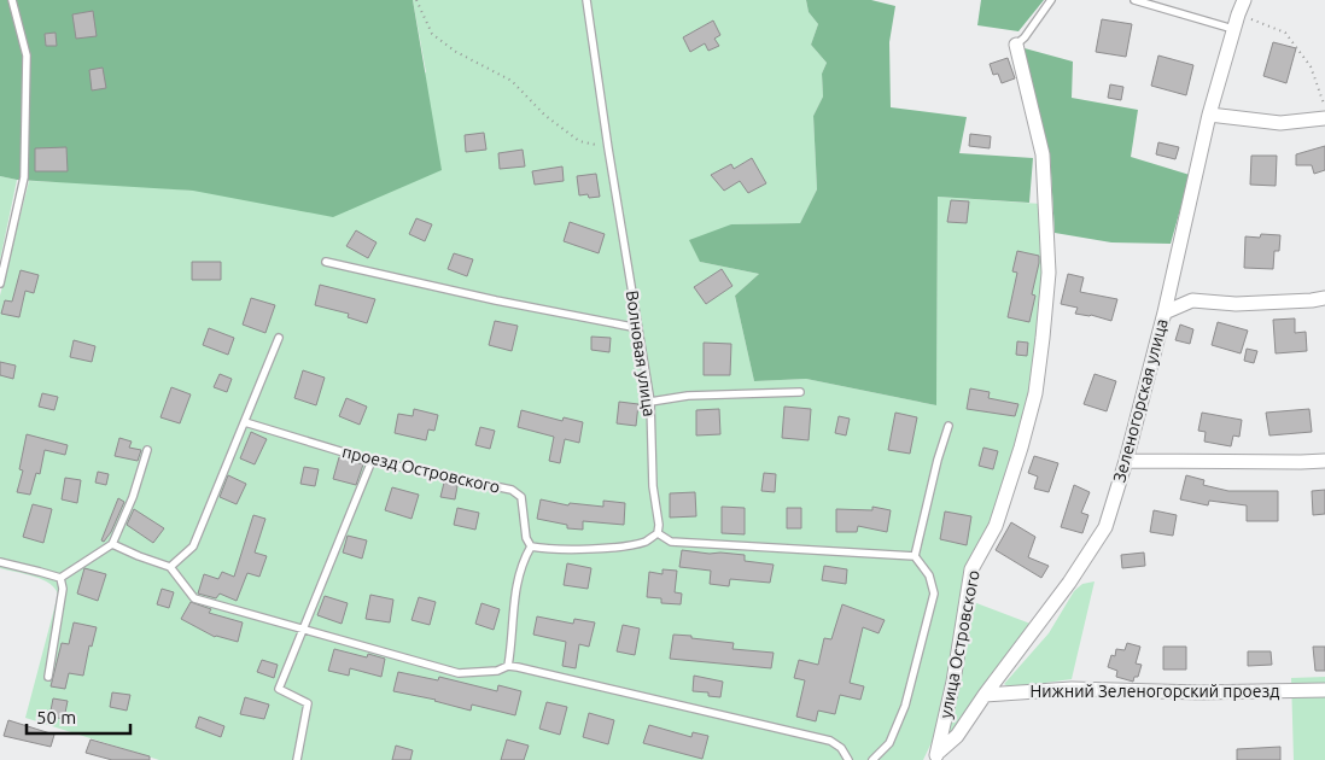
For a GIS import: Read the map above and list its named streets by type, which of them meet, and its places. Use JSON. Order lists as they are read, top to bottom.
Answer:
{
  "streets": {
    "street": ["Зеленогорская улица", "улица Островского", "Нижний Зеленогорский проезд"],
    "lane": ["Волновая улица", "проезд Островского"]
  },
  "crossings": [
    ["Зеленогорская улица", "улица Островского"],
    ["Зеленогорская улица", "Нижний Зеленогорский проезд"]
  ],
  "scale_bar": "50 m"
}
